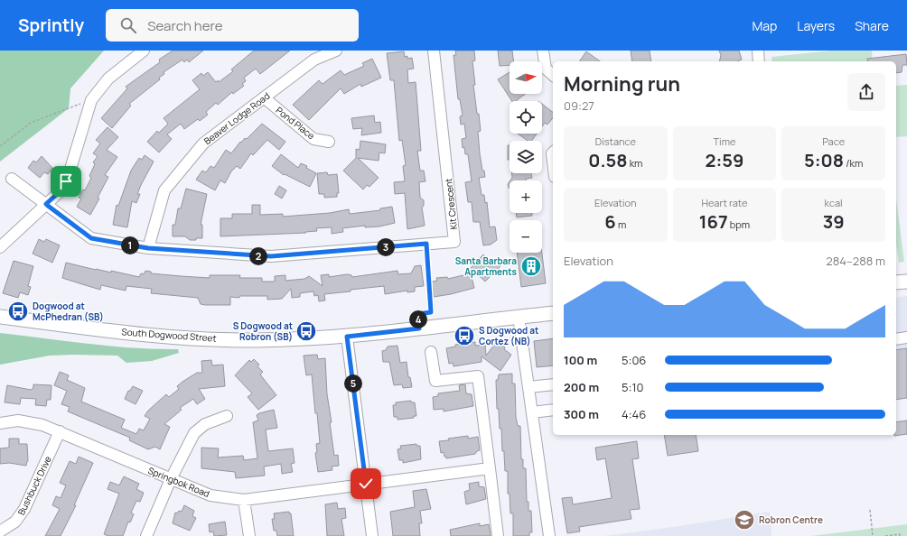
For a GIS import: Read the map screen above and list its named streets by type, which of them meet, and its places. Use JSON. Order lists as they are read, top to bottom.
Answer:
{
  "streets": {
    "main road": ["South Dogwood Street"],
    "street": [
      "Beaver Lodge Road",
      "Pond Place",
      "Kit Crescent",
      "Springbok Road",
      "Bushbuck Drive"
    ]
  },
  "crossings": [
    ["Beaver Lodge Road", "Pond Place"],
    ["Beaver Lodge Road", "Kit Crescent"],
    ["Springbok Road", "Bushbuck Drive"]
  ],
  "places": {
    "building": ["Santa Barbara Apartments"],
    "bus stop": ["Dogwood at McPhedran (SB)", "S Dogwood at Robron (SB)", "S Dogwood at Cortez (NB)"],
    "school or university": ["Robron Centre"]
  },
  "north": "right",
  "page": {
    "header": "Sprintly",
    "search": "Search here",
    "nav": ["Map", "Layers", "Share"],
    "map_buttons": ["+", "−"],
    "heading": ["Morning run", "09:27"],
    "stats": [
      ["Distance", "0.58 km"],
      ["Time", "2:59"],
      ["Pace", "5:08 /km"],
      ["Elevation", "6 m"],
      ["Heart rate", "167 bpm"],
      ["kcal", "39"]
    ],
    "pins": [
      "1",
      "3",
      "2",
      "4",
      "5"
    ],
    "chart": ["Elevation", "284–288 m"],
    "list": [
      {
        "name": "100 m",
        "note": "5:06"
      },
      {
        "name": "200 m",
        "note": "5:10"
      },
      {
        "name": "300 m",
        "note": "4:46"
      }
    ]
  }
}
